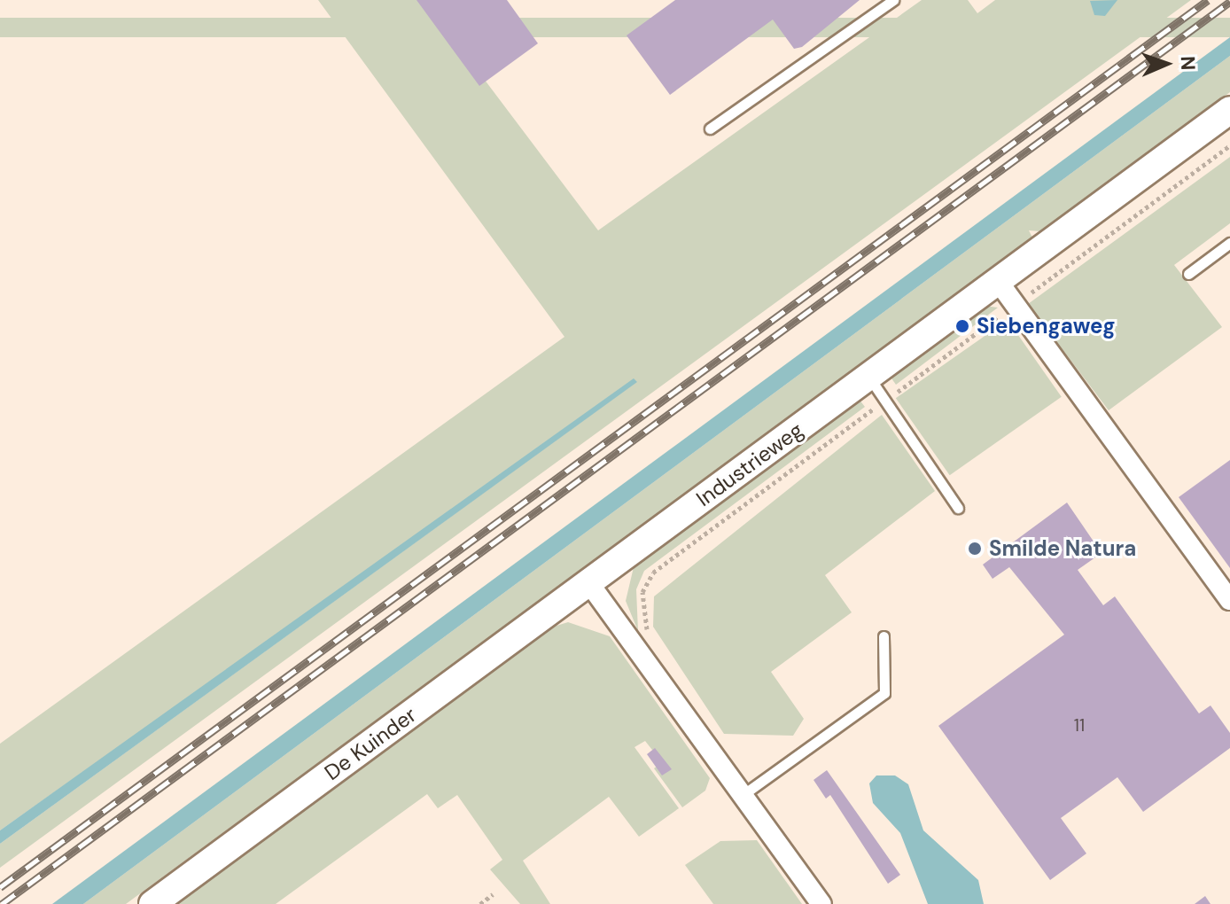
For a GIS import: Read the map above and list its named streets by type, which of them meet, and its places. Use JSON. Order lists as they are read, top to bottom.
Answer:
{
  "streets": {
    "main road": ["Industrieweg", "De Kuinder"]
  },
  "crossings": [
    ["Industrieweg", "De Kuinder"]
  ],
  "places": ["Siebengaweg", "Smilde Natura"],
  "house_numbers": ["11"],
  "north": "right"
}
